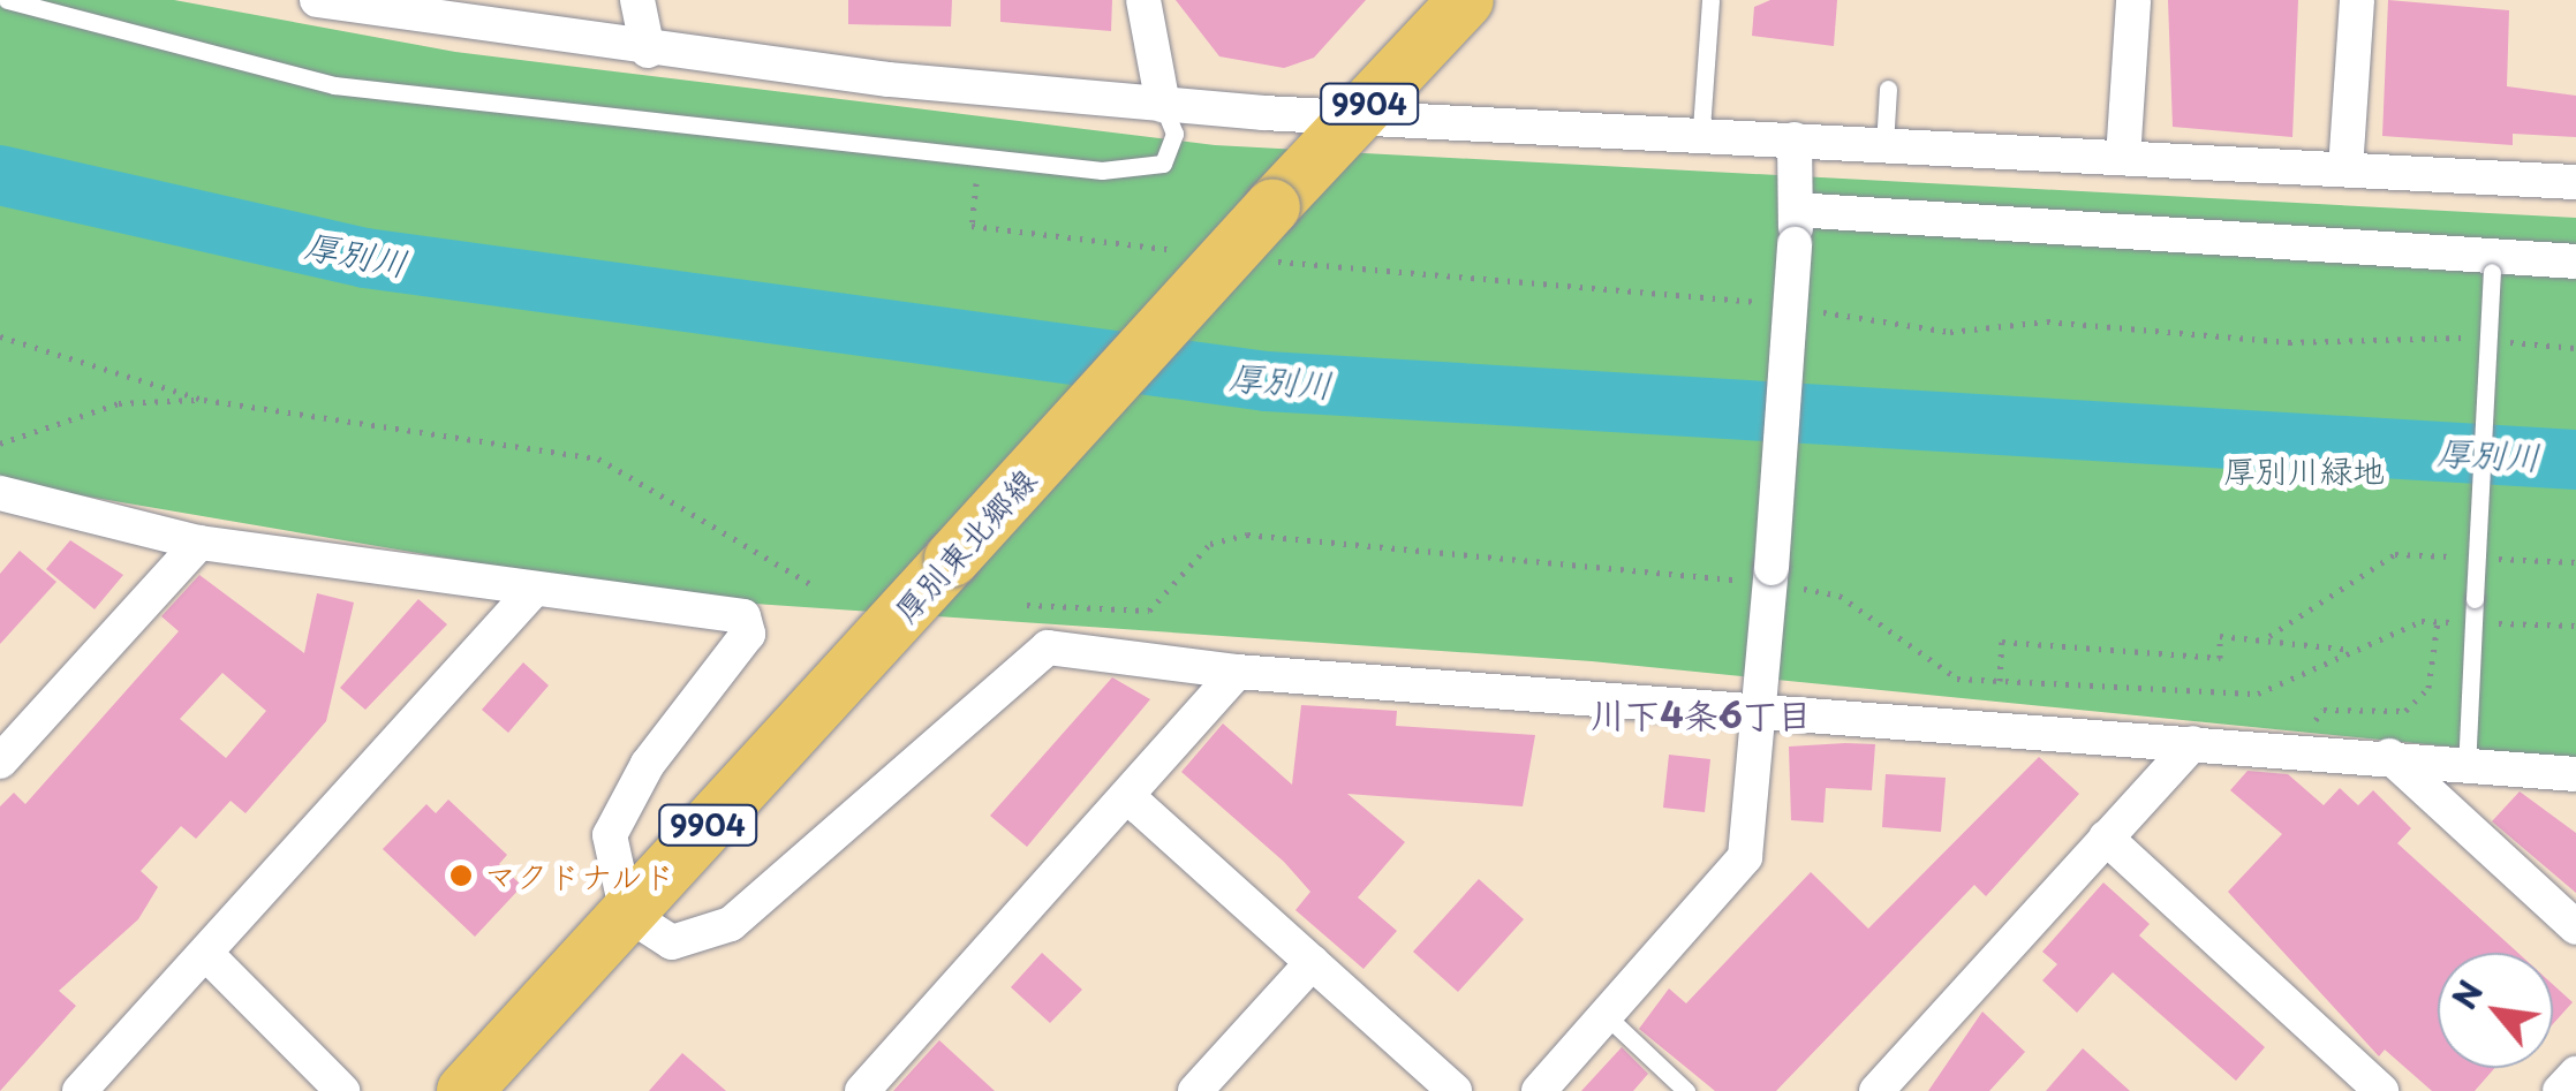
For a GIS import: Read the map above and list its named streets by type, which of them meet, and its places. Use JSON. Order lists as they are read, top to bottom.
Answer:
{
  "streets": {
    "main road": ["9904", "厚別東北郷線"]
  },
  "districts": ["川下4条6丁目"],
  "water": ["厚別川"],
  "parks": ["厚別川緑地"],
  "places": ["マクドナルド"],
  "north": "top left"
}
